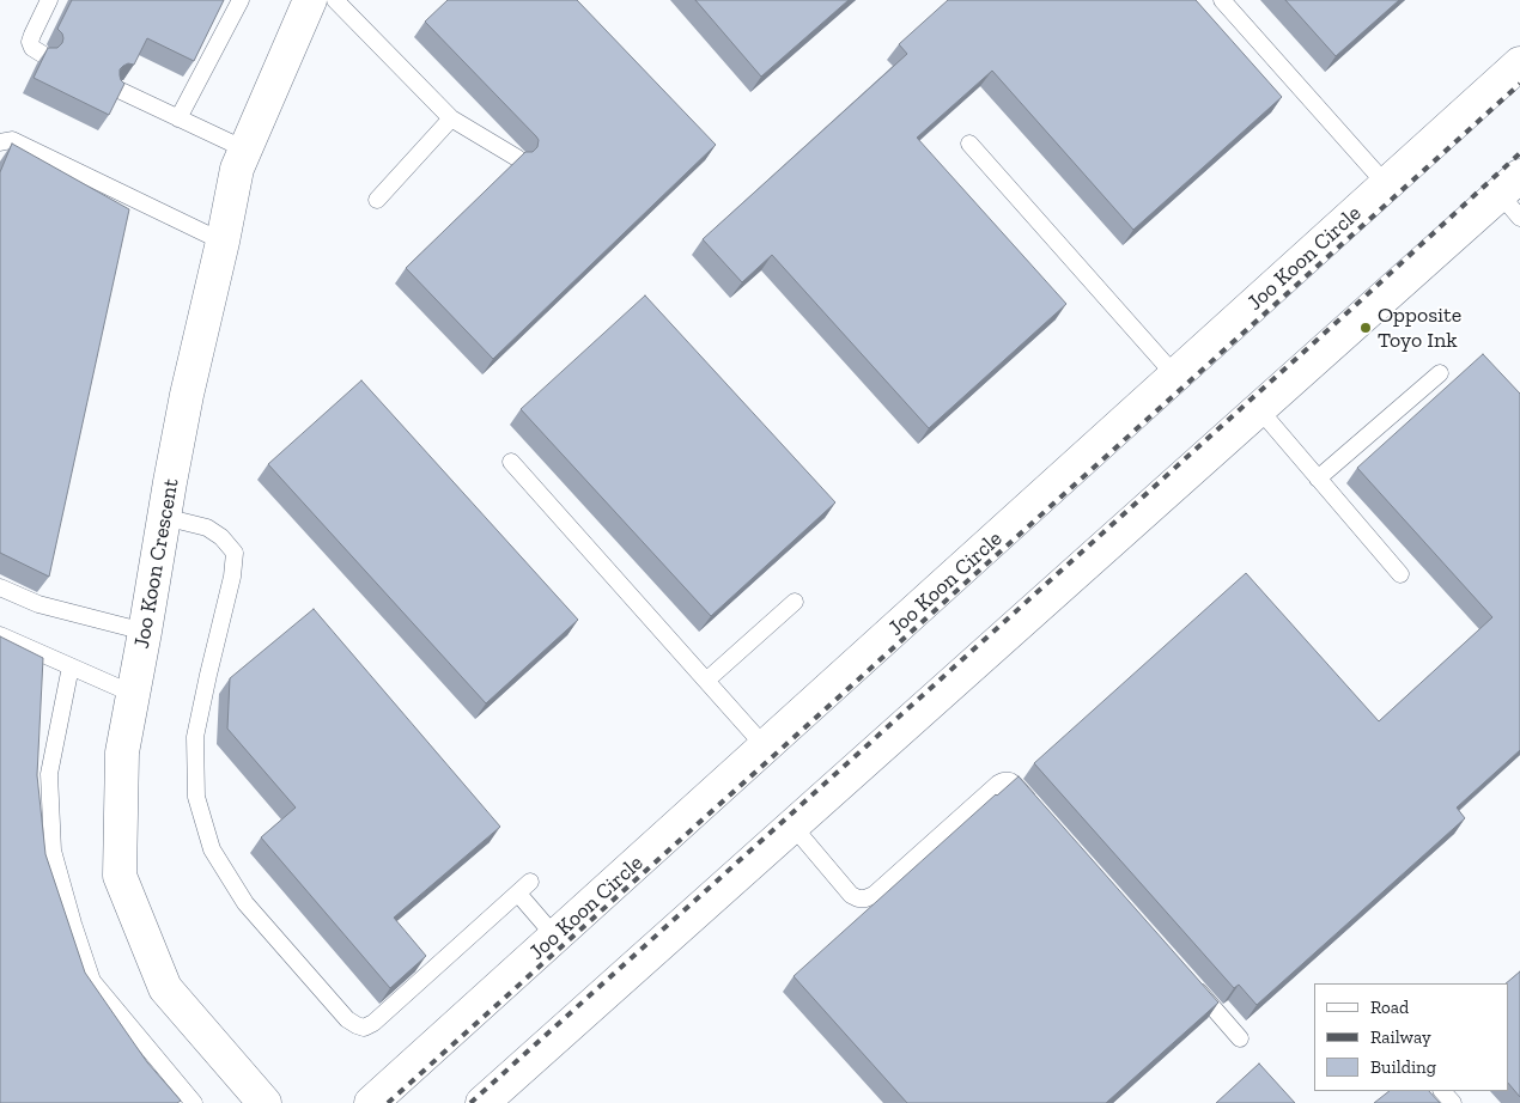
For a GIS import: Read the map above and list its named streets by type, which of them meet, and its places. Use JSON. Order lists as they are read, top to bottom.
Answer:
{
  "streets": {
    "street": ["Joo Koon Circle", "Joo Koon Crescent"]
  },
  "places": ["Opposite Toyo Ink"],
  "legend": ["Road", "Railway", "Building"]
}
